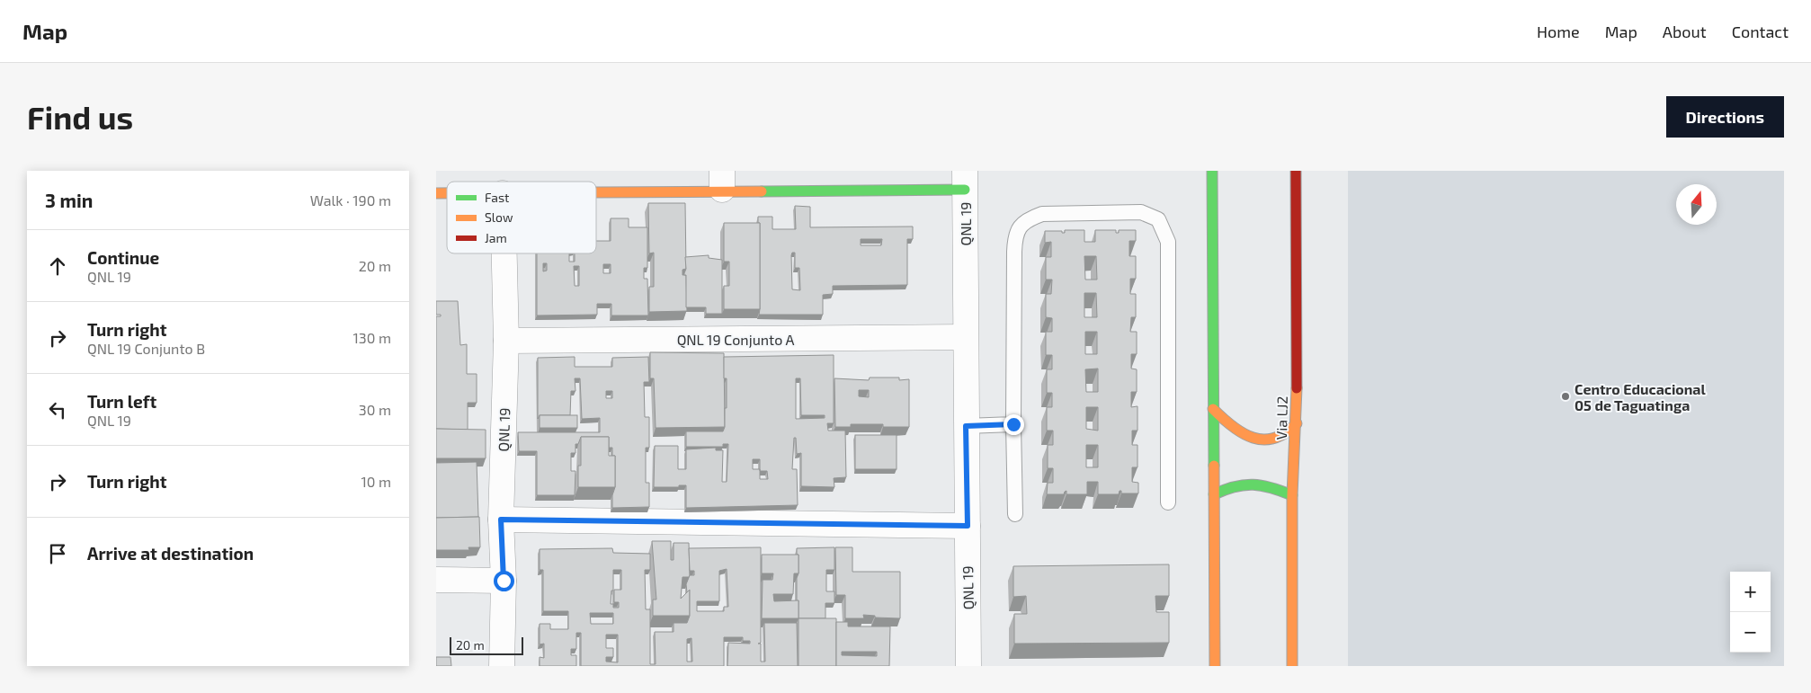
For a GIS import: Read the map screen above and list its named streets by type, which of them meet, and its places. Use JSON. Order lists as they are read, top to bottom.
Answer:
{
  "streets": {
    "main road": ["QNL 19", "Via LJ2"],
    "street": ["QNL 19 Conjunto A"]
  },
  "crossings": [
    ["QNL 19", "QNL 19 Conjunto A"]
  ],
  "places": ["Centro Educacional 05 de Taguatinga"],
  "legend": ["Fast", "Slow", "Jam"],
  "scale_bar": "20 m",
  "north": "top",
  "page": {
    "header": "Map",
    "nav": [
      "Home",
      "Map",
      "About",
      "Contact"
    ],
    "buttons": "Directions",
    "title": "Find us",
    "heading": ["3 min", "Walk · 190 m"],
    "list": [
      ["Continue", "QNL 19", "20 m"],
      ["Turn right", "QNL 19 Conjunto B", "130 m"],
      ["Turn left", "QNL 19", "30 m"],
      ["Turn right", "10 m"],
      "Arrive at destination"
    ],
    "map_buttons": ["+", "−"],
    "scale": "20 m"
  }
}
